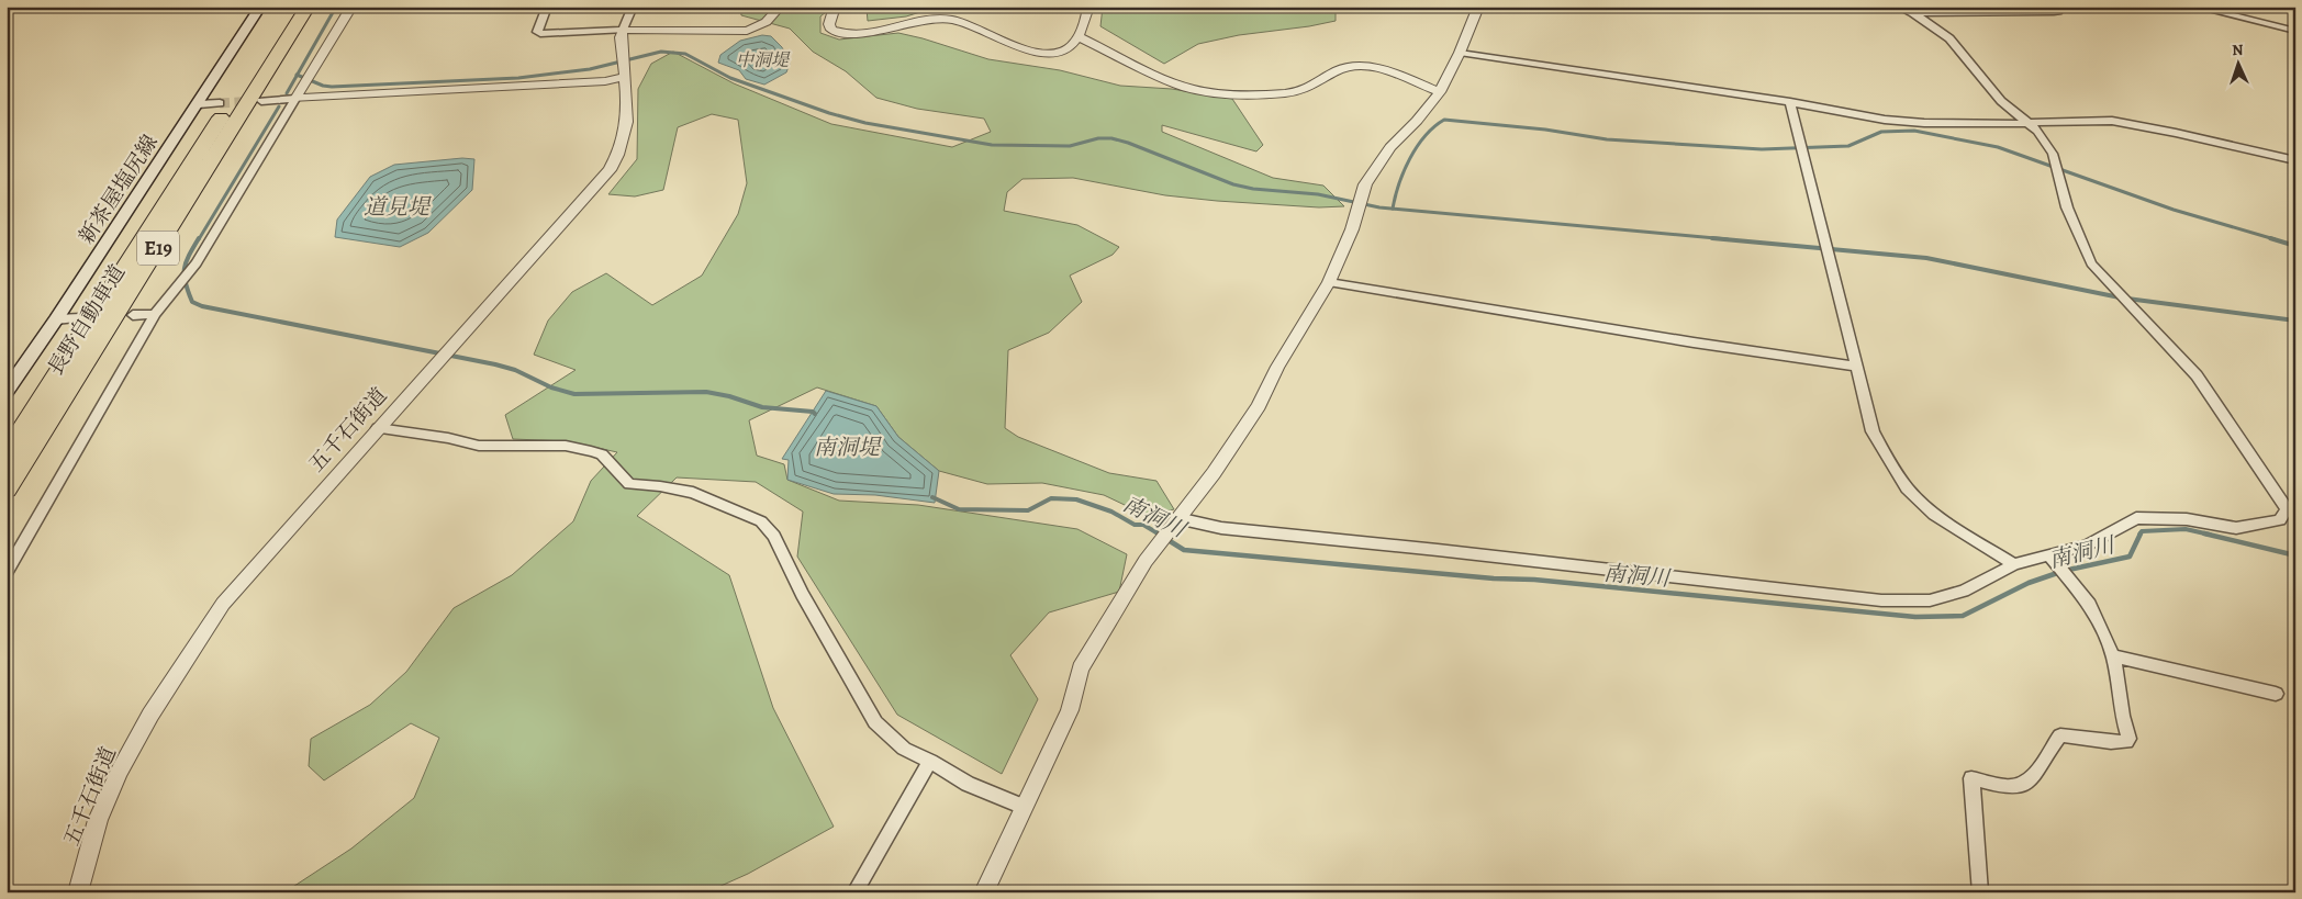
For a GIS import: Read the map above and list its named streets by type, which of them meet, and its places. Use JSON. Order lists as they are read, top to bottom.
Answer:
{
  "streets": {
    "highway": ["E19", "長野自動車道"],
    "main road": ["新茶屋塩尻線"],
    "street": ["五千石街道"]
  },
  "water": [
    "中洞堤",
    "道見堤",
    "南洞堤",
    "南洞川"
  ],
  "north": "top"
}
